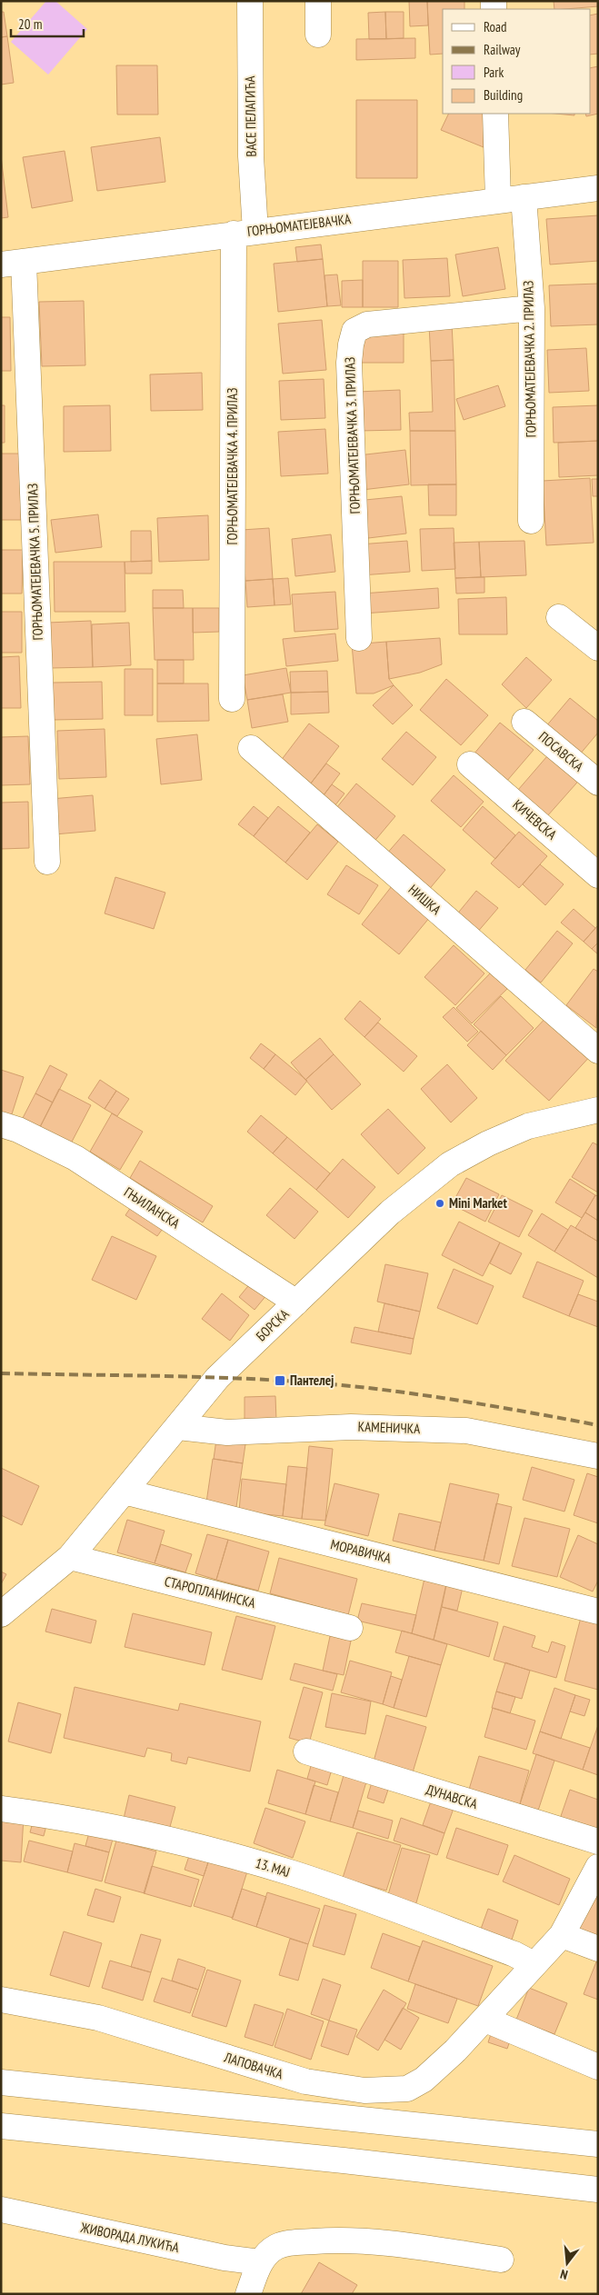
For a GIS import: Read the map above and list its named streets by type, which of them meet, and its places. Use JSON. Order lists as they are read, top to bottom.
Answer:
{
  "streets": {
    "main road": [
      "ВАСЕ ПЕЛАГИЋА",
      "ГОРЊОМАТЕЈЕВАЧКА",
      "ГОРЊОМАТЕЈЕВАЧКА 2. ПРИЛАЗ",
      "ГОРЊОМАТЕЈЕВАЧКА 3. ПРИЛАЗ",
      "ГОРЊОМАТЕЈЕВАЧКА 4. ПРИЛАЗ",
      "ГОРЊОМАТЕЈЕВАЧКА 5. ПРИЛАЗ",
      "ПОСАВСКА",
      "КИЧЕВСКА",
      "НИШКА",
      "ГЊИЛАНСКА",
      "БОРСКА",
      "КАМЕНИЧКА",
      "МОРАВИЧКА",
      "СТАРОПЛАНИНСКА",
      "ДУНАВСКА",
      "13. МАЈ",
      "ЛАПОВАЧКА",
      "ЖИВОРАДА ЛУКИЋА"
    ]
  },
  "crossings": [
    ["ВАСЕ ПЕЛАГИЋА", "ГОРЊОМАТЕЈЕВАЧКА"],
    ["ВАСЕ ПЕЛАГИЋА", "ГОРЊОМАТЕЈЕВАЧКА 4. ПРИЛАЗ"],
    ["ГОРЊОМАТЕЈЕВАЧКА", "ГОРЊОМАТЕЈЕВАЧКА 2. ПРИЛАЗ"],
    ["ГОРЊОМАТЕЈЕВАЧКА", "ГОРЊОМАТЕЈЕВАЧКА 4. ПРИЛАЗ"],
    ["ГОРЊОМАТЕЈЕВАЧКА", "ГОРЊОМАТЕЈЕВАЧКА 5. ПРИЛАЗ"],
    ["ГОРЊОМАТЕЈЕВАЧКА 2. ПРИЛАЗ", "ГОРЊОМАТЕЈЕВАЧКА 3. ПРИЛАЗ"],
    ["ГЊИЛАНСКА", "БОРСКА"],
    ["БОРСКА", "КАМЕНИЧКА"],
    ["БОРСКА", "МОРАВИЧКА"],
    ["БОРСКА", "СТАРОПЛАНИНСКА"],
    ["13. МАЈ", "ЛАПОВАЧКА"]
  ],
  "places": {
    "other": ["Mini Market"],
    "transit": ["Пантелеј"]
  },
  "legend": [
    "Road",
    "Railway",
    "Park",
    "Building"
  ],
  "scale_bar": "20 m",
  "north": "bottom"
}
